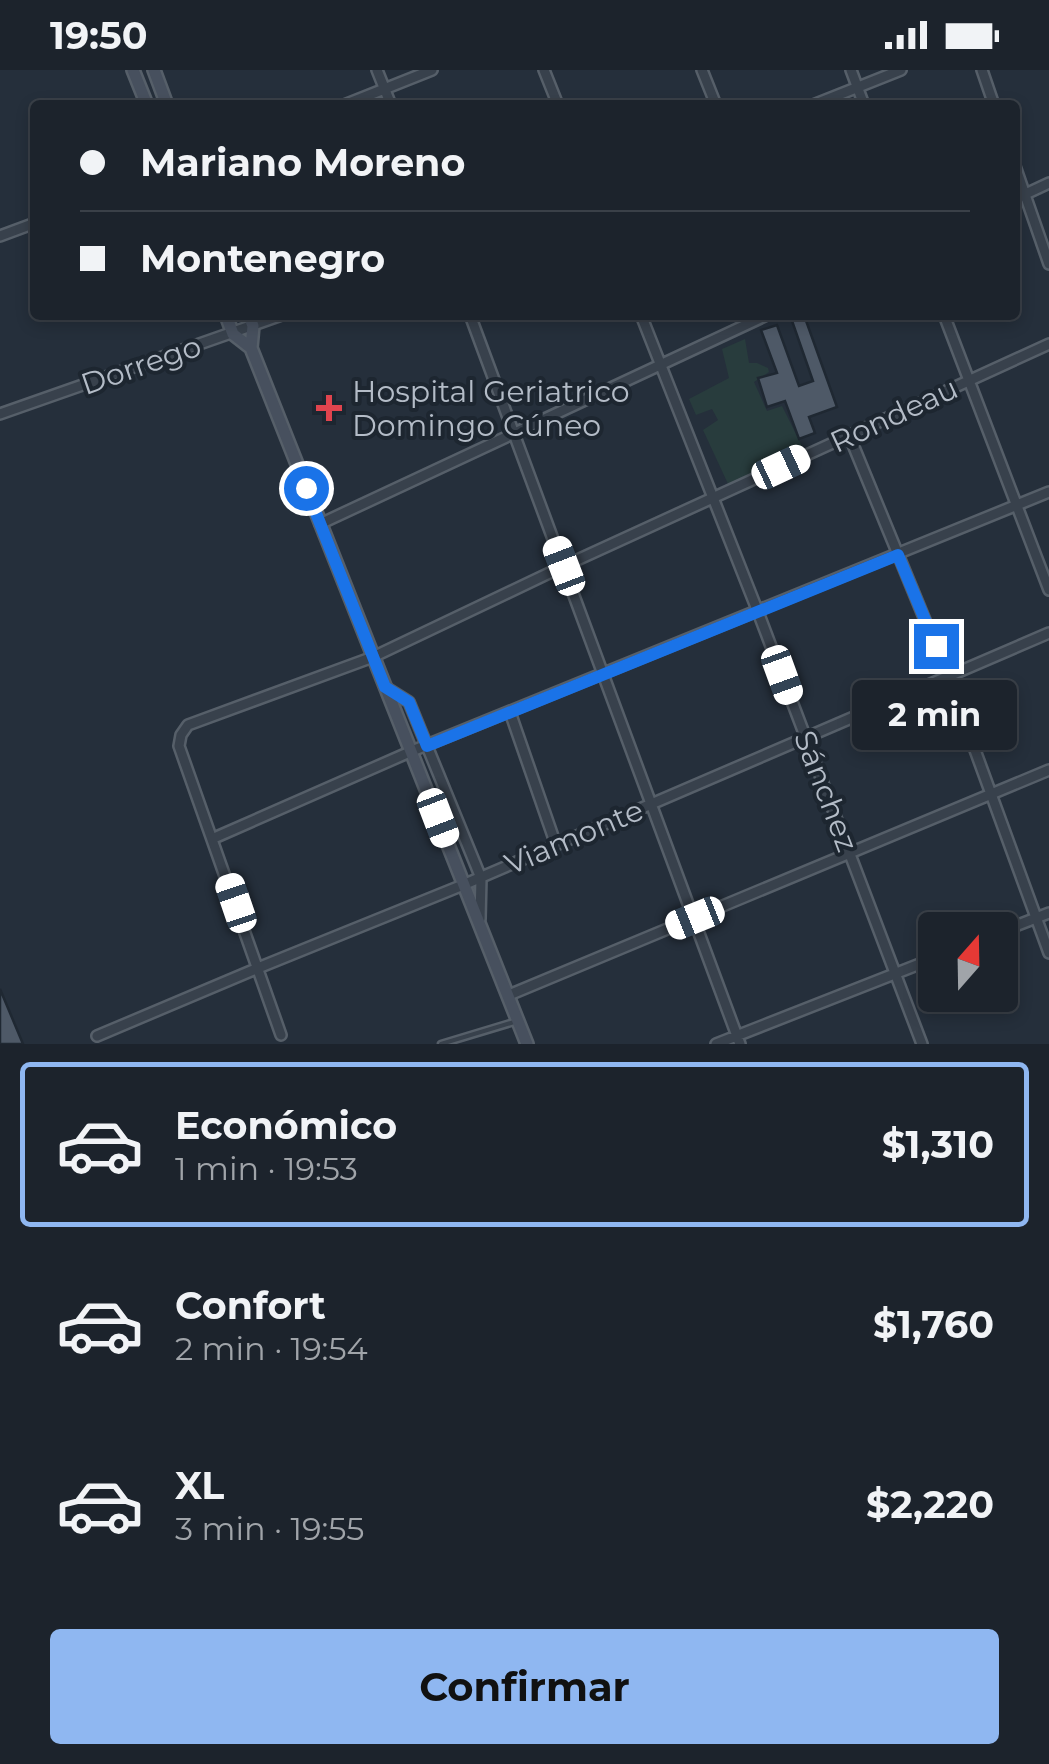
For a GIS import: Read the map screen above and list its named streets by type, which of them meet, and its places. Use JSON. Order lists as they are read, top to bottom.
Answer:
{
  "streets": {
    "street": [
      "Dorrego",
      "Rondeau",
      "Sánchez",
      "Viamonte"
    ]
  },
  "crossings": [
    ["Rondeau", "Sánchez"],
    ["Sánchez", "Viamonte"]
  ],
  "places": {
    "health": ["Hospital Geriatrico Domingo Cúneo"]
  },
  "north": "top",
  "page": {
    "status": "19:50",
    "banner": ["Mariano Moreno", "Montenegro"],
    "bubble": "2 min",
    "list": [
      {
        "name": "Económico",
        "note": "1 min · 19:53",
        "value": "$1,310"
      },
      {
        "name": "Confort",
        "note": "2 min · 19:54",
        "value": "$1,760"
      },
      {
        "name": "XL",
        "note": "3 min · 19:55",
        "value": "$2,220"
      }
    ],
    "buttons": "Confirmar"
  }
}
